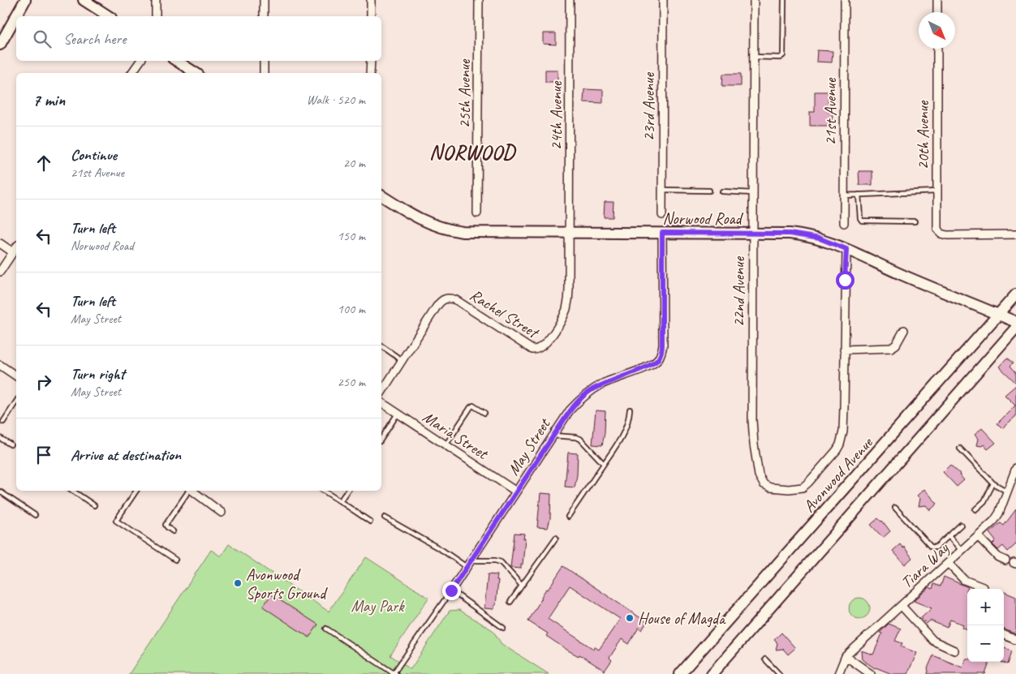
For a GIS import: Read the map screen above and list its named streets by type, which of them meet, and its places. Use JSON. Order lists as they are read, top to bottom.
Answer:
{
  "streets": {
    "main road": ["Norwood Road", "Avonwood Avenue"],
    "street": [
      "25th Avenue",
      "23rd Avenue",
      "21st Avenue",
      "24th Avenue",
      "20th Avenue",
      "22nd Avenue",
      "Rachel Street",
      "Maria Street",
      "May Street",
      "Tiara Way"
    ]
  },
  "crossings": [
    ["24th Avenue", "Norwood Road"],
    ["24th Avenue", "Rachel Street"],
    ["Norwood Road", "22nd Avenue"],
    ["Norwood Road", "Rachel Street"],
    ["Norwood Road", "May Street"],
    ["Norwood Road", "Avonwood Avenue"],
    ["Maria Street", "May Street"]
  ],
  "districts": ["NORWOOD"],
  "parks": ["May Park"],
  "places": ["Avonwood Sports Ground", "House of Magda"],
  "north": "bottom right",
  "page": {
    "search": "Search here",
    "heading": ["7 min", "Walk · 520 m"],
    "list": [
      ["Continue", "21st Avenue", "20 m"],
      ["Turn left", "Norwood Road", "150 m"],
      ["Turn left", "May Street", "100 m"],
      ["Turn right", "May Street", "250 m"],
      "Arrive at destination"
    ],
    "map_buttons": ["+", "−"]
  }
}
